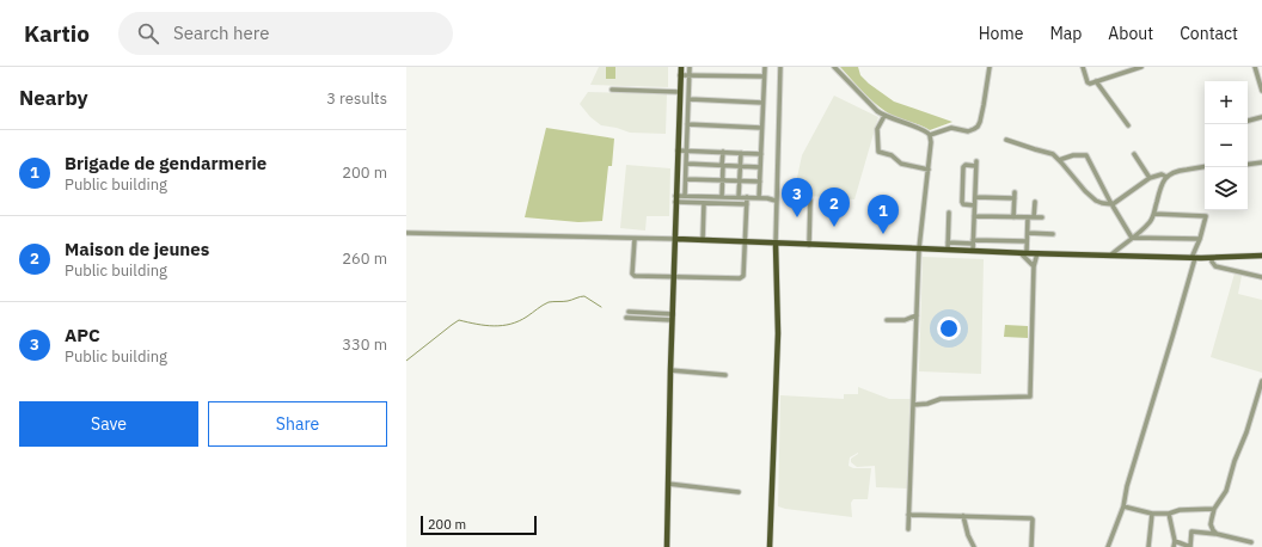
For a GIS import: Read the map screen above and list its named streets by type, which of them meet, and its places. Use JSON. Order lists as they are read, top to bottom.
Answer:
{
  "scale_bar": "200 m",
  "page": {
    "header": "Kartio",
    "search": "Search here",
    "nav": [
      "Home",
      "Map",
      "About",
      "Contact"
    ],
    "heading": ["Nearby", "3 results"],
    "map_buttons": ["+", "−"],
    "list": [
      {
        "mark": "1",
        "name": "Brigade de gendarmerie",
        "note": "Public building",
        "value": "200 m"
      },
      {
        "mark": "2",
        "name": "Maison de jeunes",
        "note": "Public building",
        "value": "260 m"
      },
      {
        "mark": "3",
        "name": "APC",
        "note": "Public building",
        "value": "330 m"
      }
    ],
    "pins": ["3", "2", "1"],
    "buttons": ["Save", "Share"],
    "scale": "200 m"
  }
}
